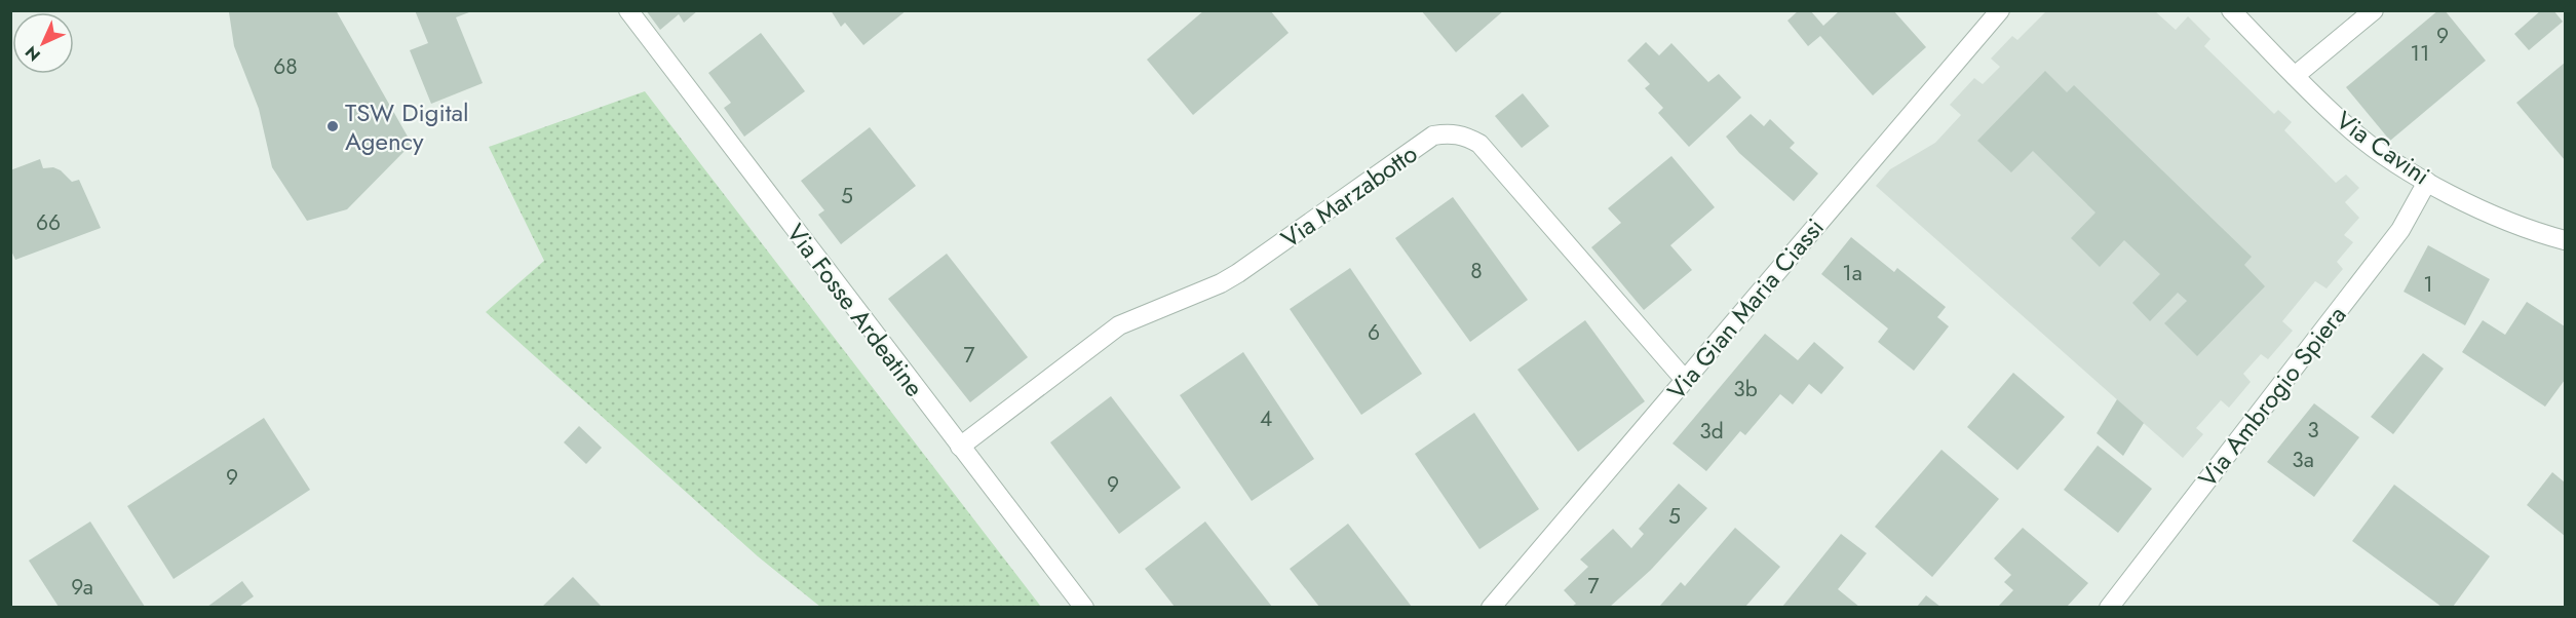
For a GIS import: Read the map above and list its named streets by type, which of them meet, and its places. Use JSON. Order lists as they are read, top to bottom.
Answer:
{
  "streets": {
    "street": [
      "Via Cavini",
      "Via Marzabotto",
      "Via Gian Maria Ciassi",
      "Via Fosse Ardeatine",
      "Via Ambrogio Spiera"
    ]
  },
  "crossings": [
    ["Via Cavini", "Via Ambrogio Spiera"],
    ["Via Marzabotto", "Via Gian Maria Ciassi"],
    ["Via Marzabotto", "Via Fosse Ardeatine"]
  ],
  "places": ["TSW Digital Agency"],
  "house_numbers": [
    "9",
    "11",
    "68",
    "5",
    "66",
    "8",
    "1a",
    "1",
    "6",
    "7",
    "3b",
    "4",
    "3",
    "3d",
    "3a",
    "9",
    "9",
    "5",
    "7",
    "9a"
  ],
  "north": "bottom left"
}
